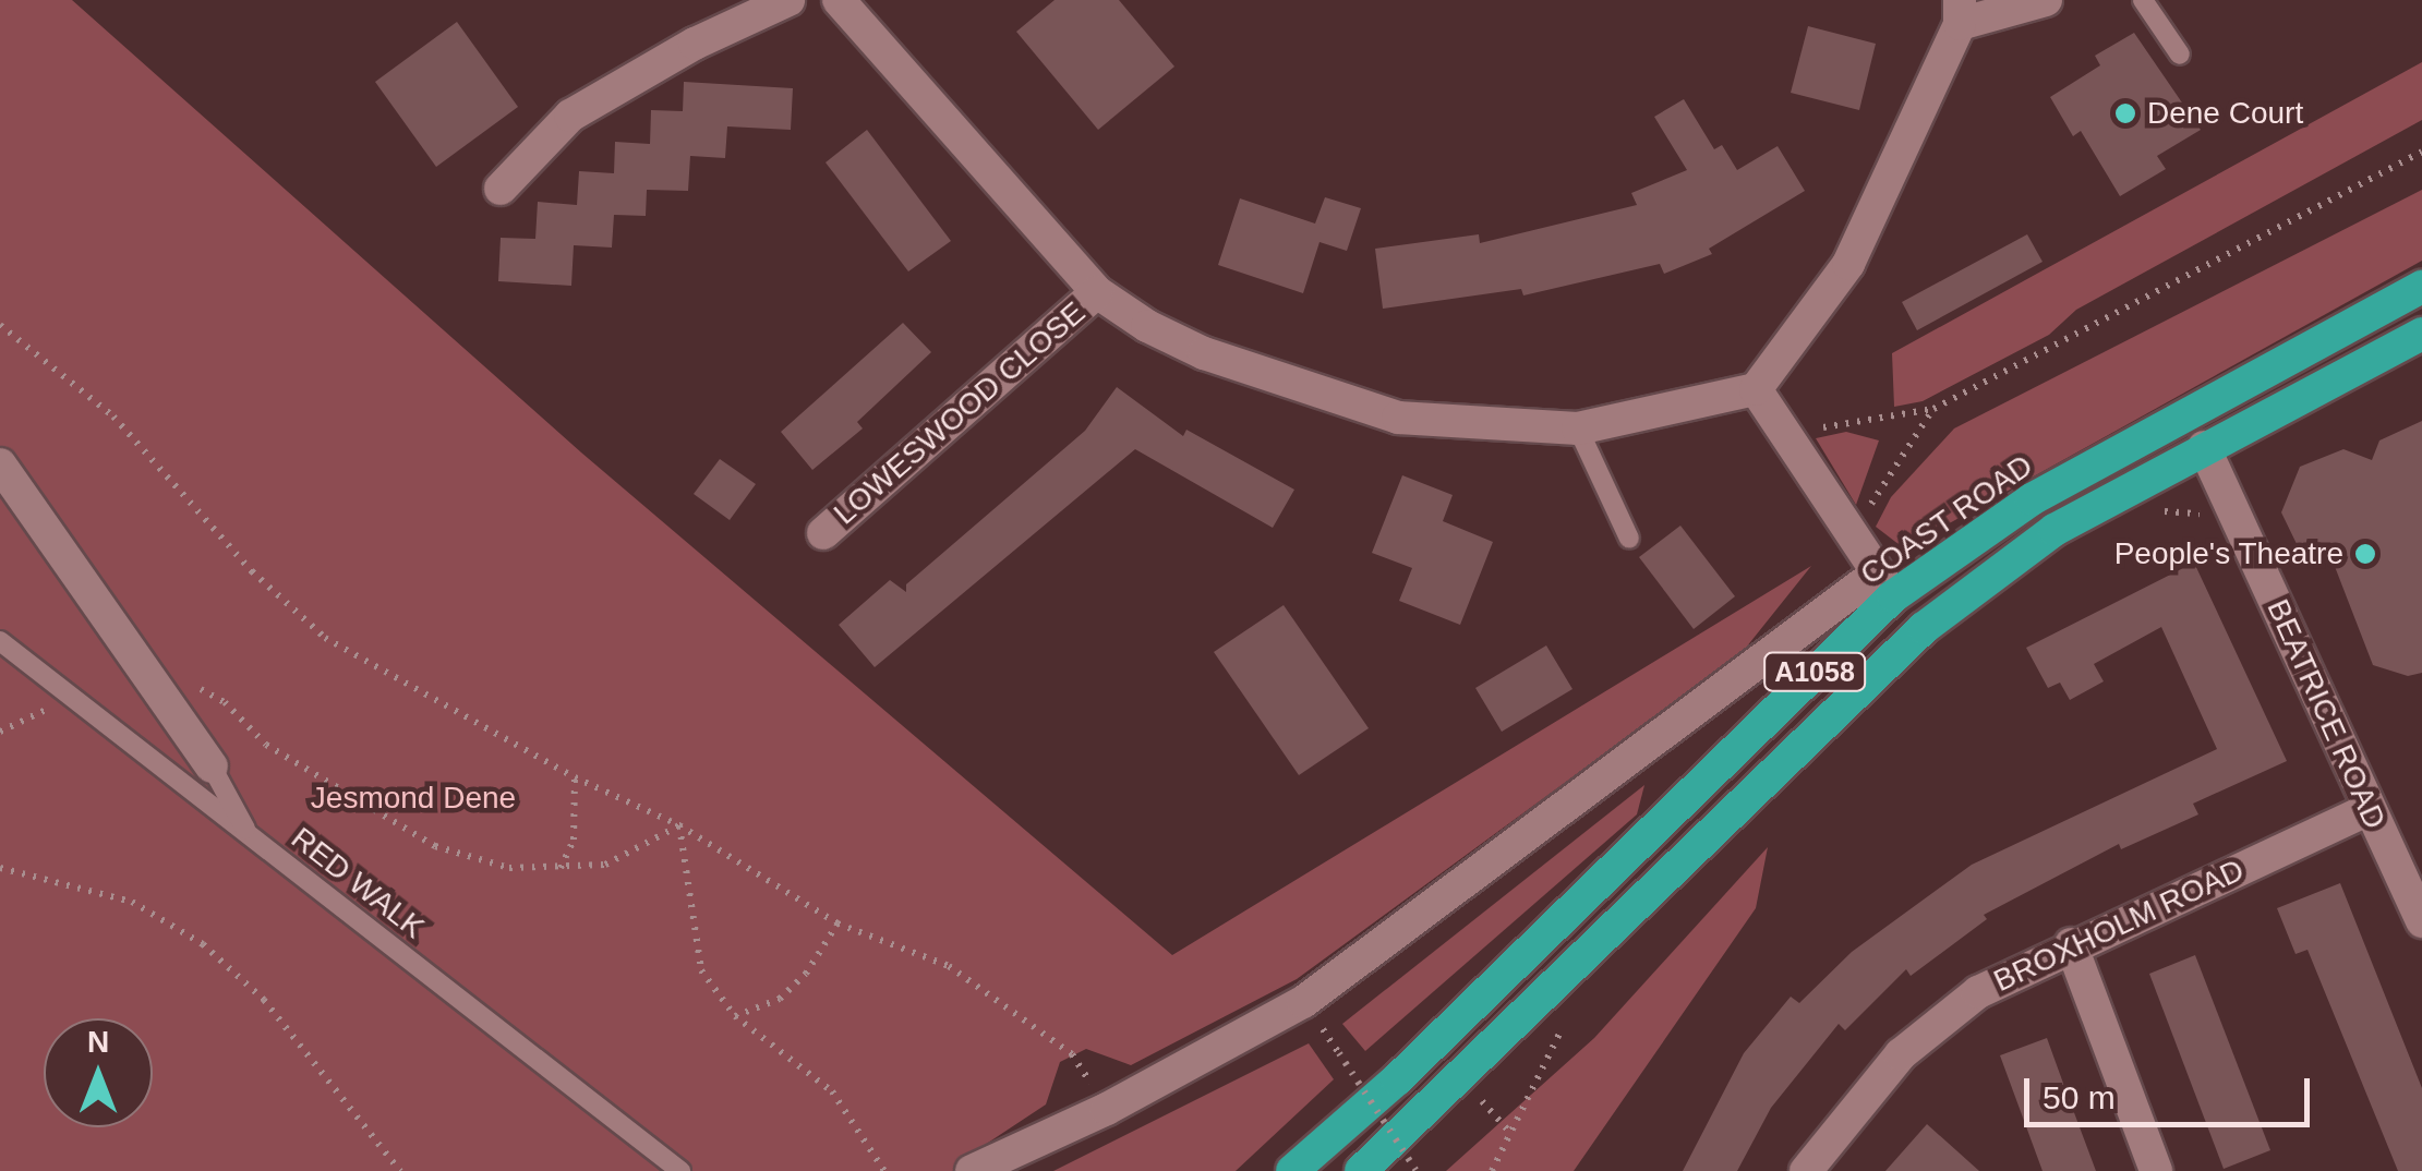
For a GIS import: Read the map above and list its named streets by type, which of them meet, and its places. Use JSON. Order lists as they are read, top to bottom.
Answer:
{
  "streets": {
    "highway": ["COAST ROAD", "A1058"],
    "street": ["LOWESWOOD CLOSE", "BEATRICE ROAD", "BROXHOLM ROAD"],
    "lane": ["RED WALK"]
  },
  "crossings": [
    ["A1058", "BEATRICE ROAD"],
    ["BEATRICE ROAD", "BROXHOLM ROAD"]
  ],
  "parks": ["Jesmond Dene"],
  "places": ["Dene Court", "People's Theatre"],
  "scale_bar": "50 m",
  "north": "top"
}
